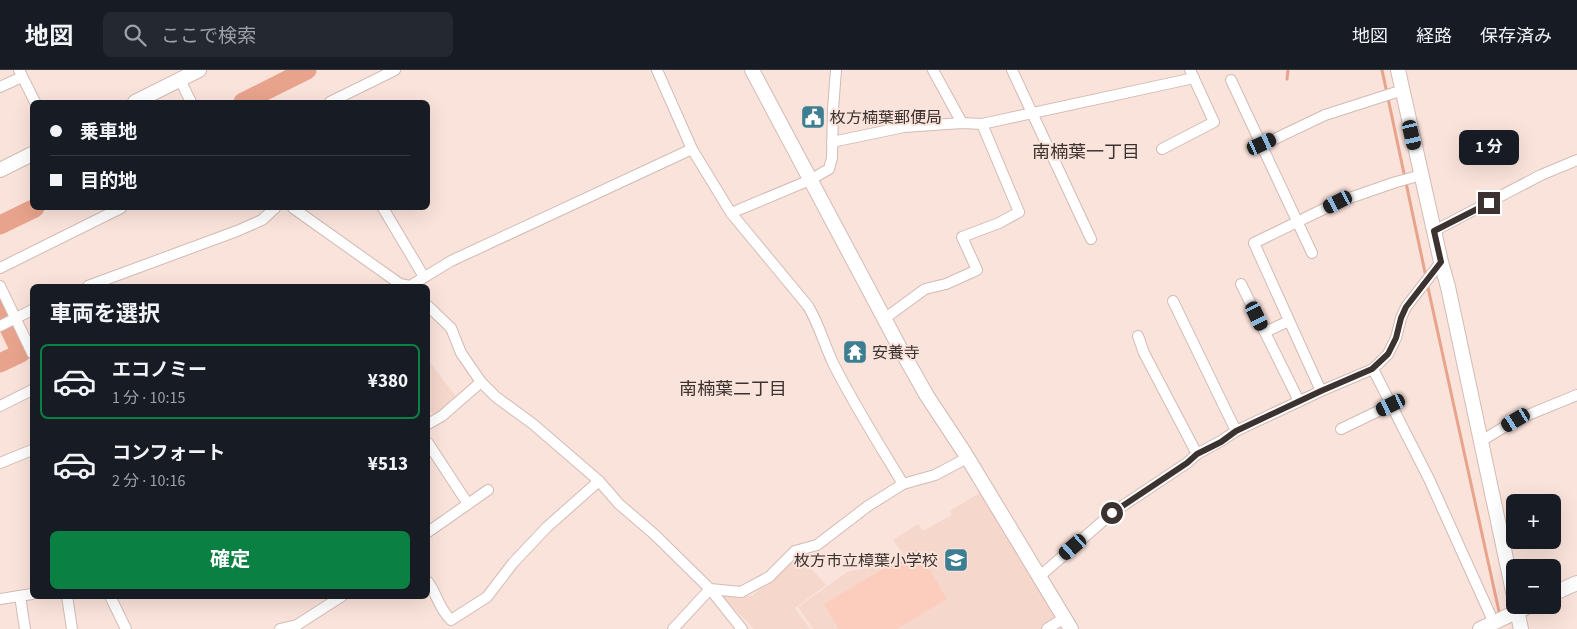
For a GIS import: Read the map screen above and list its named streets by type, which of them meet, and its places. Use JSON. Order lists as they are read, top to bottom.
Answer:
{
  "districts": ["南楠葉一丁目", "南楠葉二丁目"],
  "places": {
    "public building": ["枚方楠葉郵便局"],
    "temple": ["安養寺"],
    "school or university": ["枚方市立樟葉小学校"]
  },
  "page": {
    "header": "地図",
    "search": "ここで検索",
    "nav": ["地図", "経路", "保存済み"],
    "banner": ["乗車地", "目的地"],
    "bubble": "1 分",
    "heading": "車両を選択",
    "list": [
      {
        "name": "エコノミー",
        "note": "1 分 · 10:15",
        "value": "¥380"
      },
      {
        "name": "コンフォート",
        "note": "2 分 · 10:16",
        "value": "¥513"
      }
    ],
    "map_buttons": ["+", "−"],
    "buttons": "確定"
  }
}
